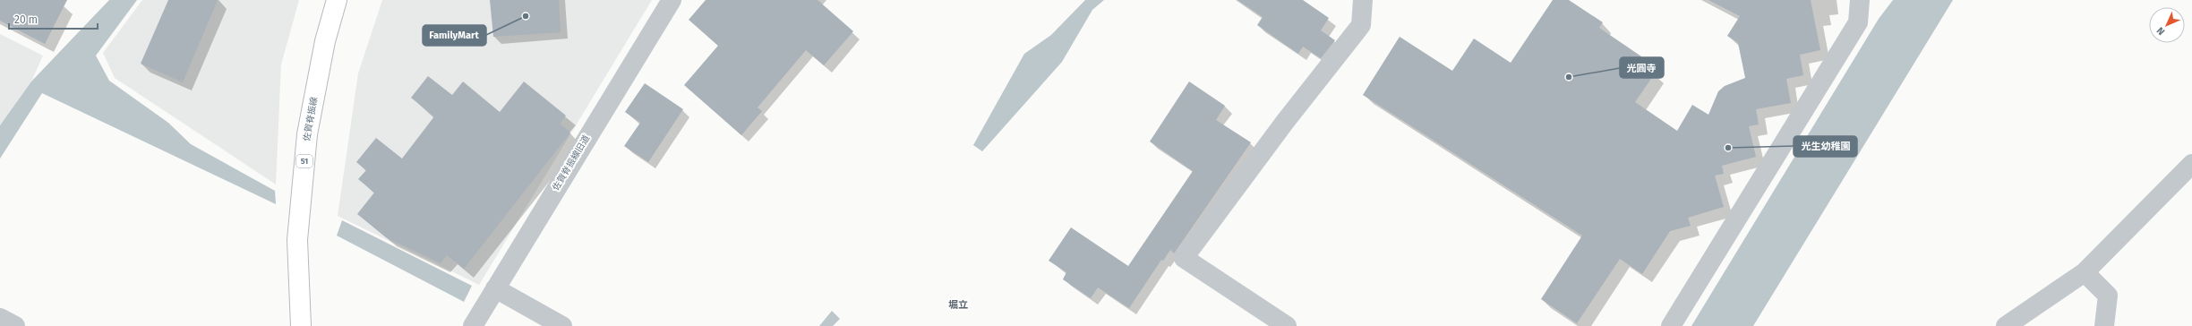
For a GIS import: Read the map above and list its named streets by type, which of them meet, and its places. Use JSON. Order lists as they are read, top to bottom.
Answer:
{
  "streets": {
    "main road": ["佐賀脊振線", "51"],
    "street": ["佐賀脊振線旧道"]
  },
  "districts": ["堀立"],
  "places": ["FamilyMart", "光圓寺", "光生幼稚園"],
  "scale_bar": "20 m",
  "north": "bottom left"
}
